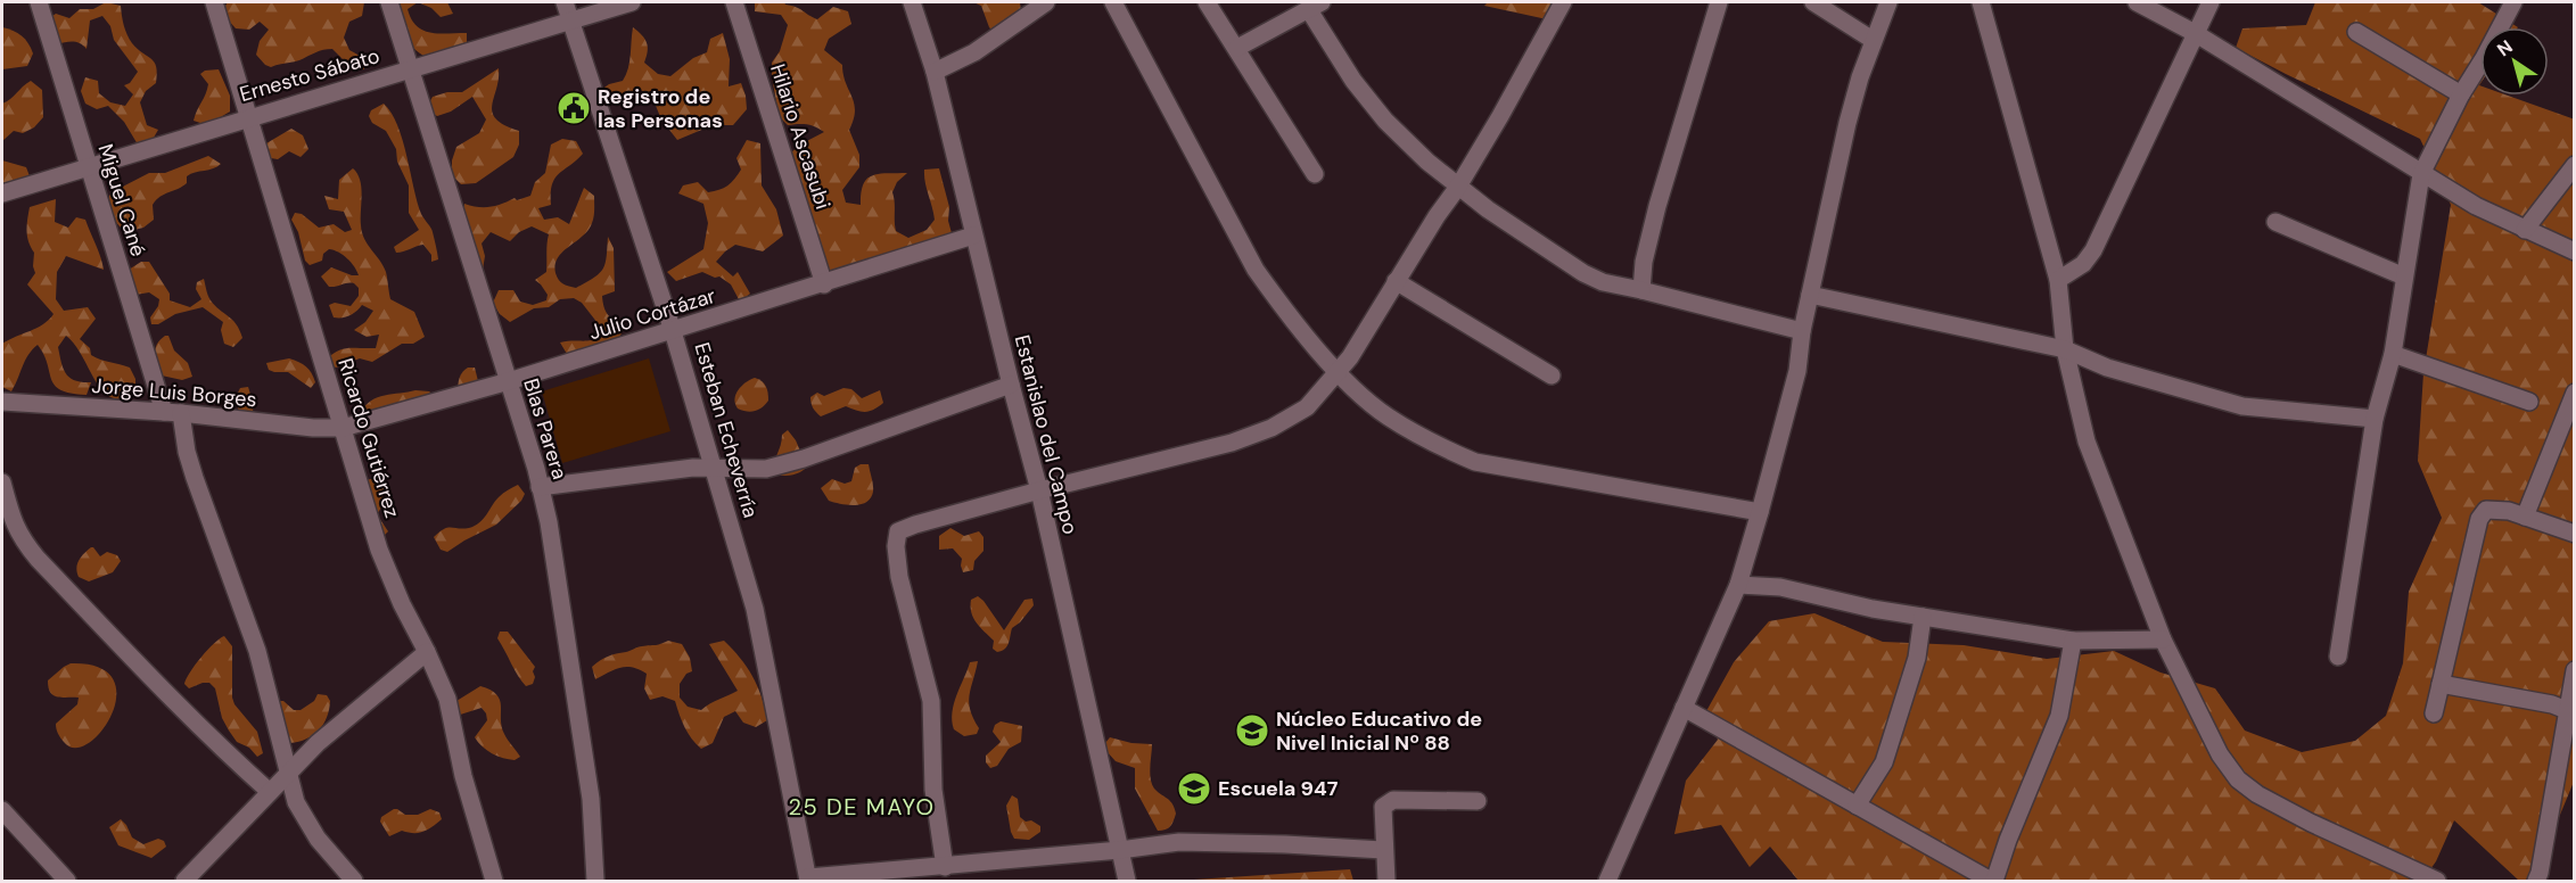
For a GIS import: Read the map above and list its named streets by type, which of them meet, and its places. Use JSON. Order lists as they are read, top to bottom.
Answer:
{
  "streets": {
    "street": [
      "Ernesto Sábato",
      "Hilario Ascasubi",
      "Miguel Cané",
      "Julio Cortázar",
      "Jorge Luis Borges",
      "Blas Parera",
      "Esteban Echeverría",
      "Estanislao del Campo",
      "Ricardo Gutiérrez"
    ]
  },
  "crossings": [
    ["Ernesto Sábato", "Miguel Cané"],
    ["Ernesto Sábato", "Blas Parera"],
    ["Ernesto Sábato", "Esteban Echeverría"],
    ["Ernesto Sábato", "Ricardo Gutiérrez"],
    ["Hilario Ascasubi", "Julio Cortázar"],
    ["Miguel Cané", "Jorge Luis Borges"],
    ["Julio Cortázar", "Jorge Luis Borges"],
    ["Julio Cortázar", "Blas Parera"],
    ["Julio Cortázar", "Esteban Echeverría"],
    ["Julio Cortázar", "Estanislao del Campo"],
    ["Julio Cortázar", "Ricardo Gutiérrez"],
    ["Jorge Luis Borges", "Ricardo Gutiérrez"]
  ],
  "districts": ["25 DE MAYO"],
  "places": {
    "public building": ["Registro de las Personas"],
    "school or university": ["Núcleo Educativo de Nivel Inicial Nº 88", "Escuela 947"]
  },
  "north": "top left"
}
